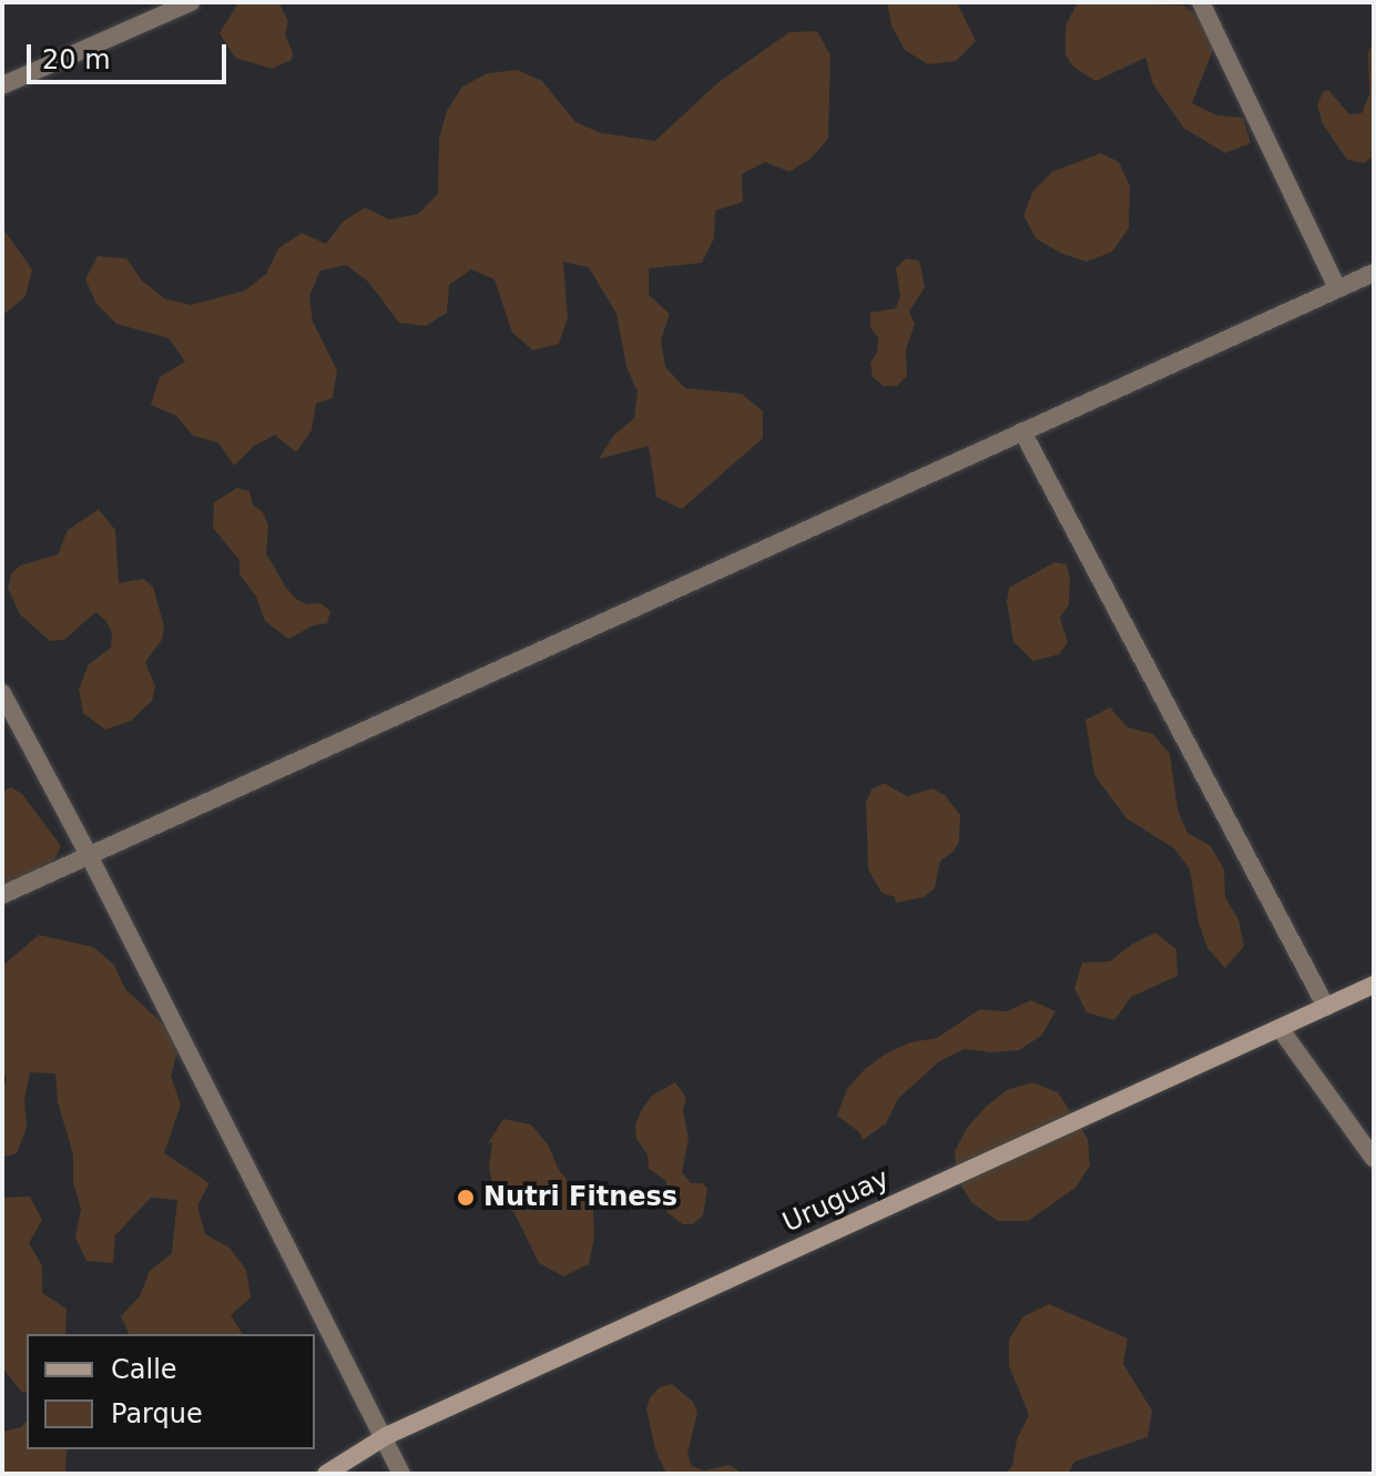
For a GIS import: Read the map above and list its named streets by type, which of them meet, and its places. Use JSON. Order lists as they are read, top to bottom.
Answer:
{
  "streets": {
    "main road": ["Uruguay"]
  },
  "places": ["Nutri Fitness"],
  "legend": ["Calle", "Parque"],
  "scale_bar": "20 m"
}
